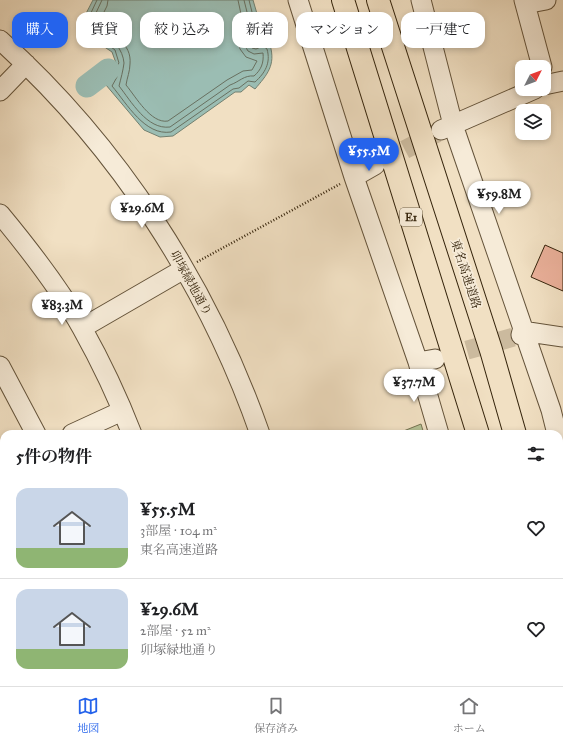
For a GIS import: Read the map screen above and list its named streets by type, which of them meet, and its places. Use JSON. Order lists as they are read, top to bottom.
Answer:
{
  "streets": {
    "highway": ["E1", "東名高速道路"],
    "street": ["卯塚緑地通り"]
  },
  "north": "top right",
  "page": {
    "chip": [
      "購入",
      "賃貸",
      "絞り込み",
      "新着",
      "マンション",
      "一戸建て"
    ],
    "price": [
      "¥55.5M",
      "¥59.8M",
      "¥29.6M",
      "¥83.3M",
      "¥37.7M"
    ],
    "heading": "5件の物件",
    "list": [
      {
        "name": "¥55.5M",
        "note": "3部屋 · 104 m² · 東名高速道路"
      },
      {
        "name": "¥29.6M",
        "note": "2部屋 · 52 m² · 卯塚緑地通り"
      }
    ],
    "tabs": ["地図", "保存済み", "ホーム"]
  }
}
